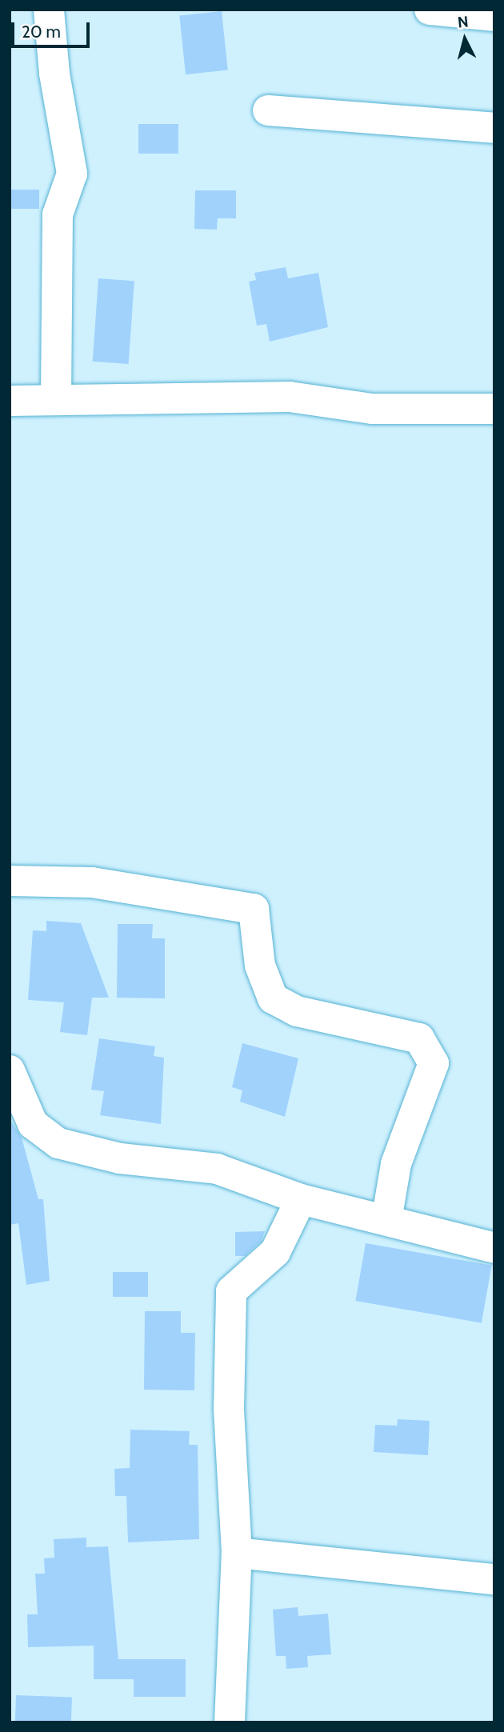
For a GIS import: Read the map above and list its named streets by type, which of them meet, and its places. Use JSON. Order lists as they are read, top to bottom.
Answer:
{
  "scale_bar": "20 m",
  "north": "top"
}
